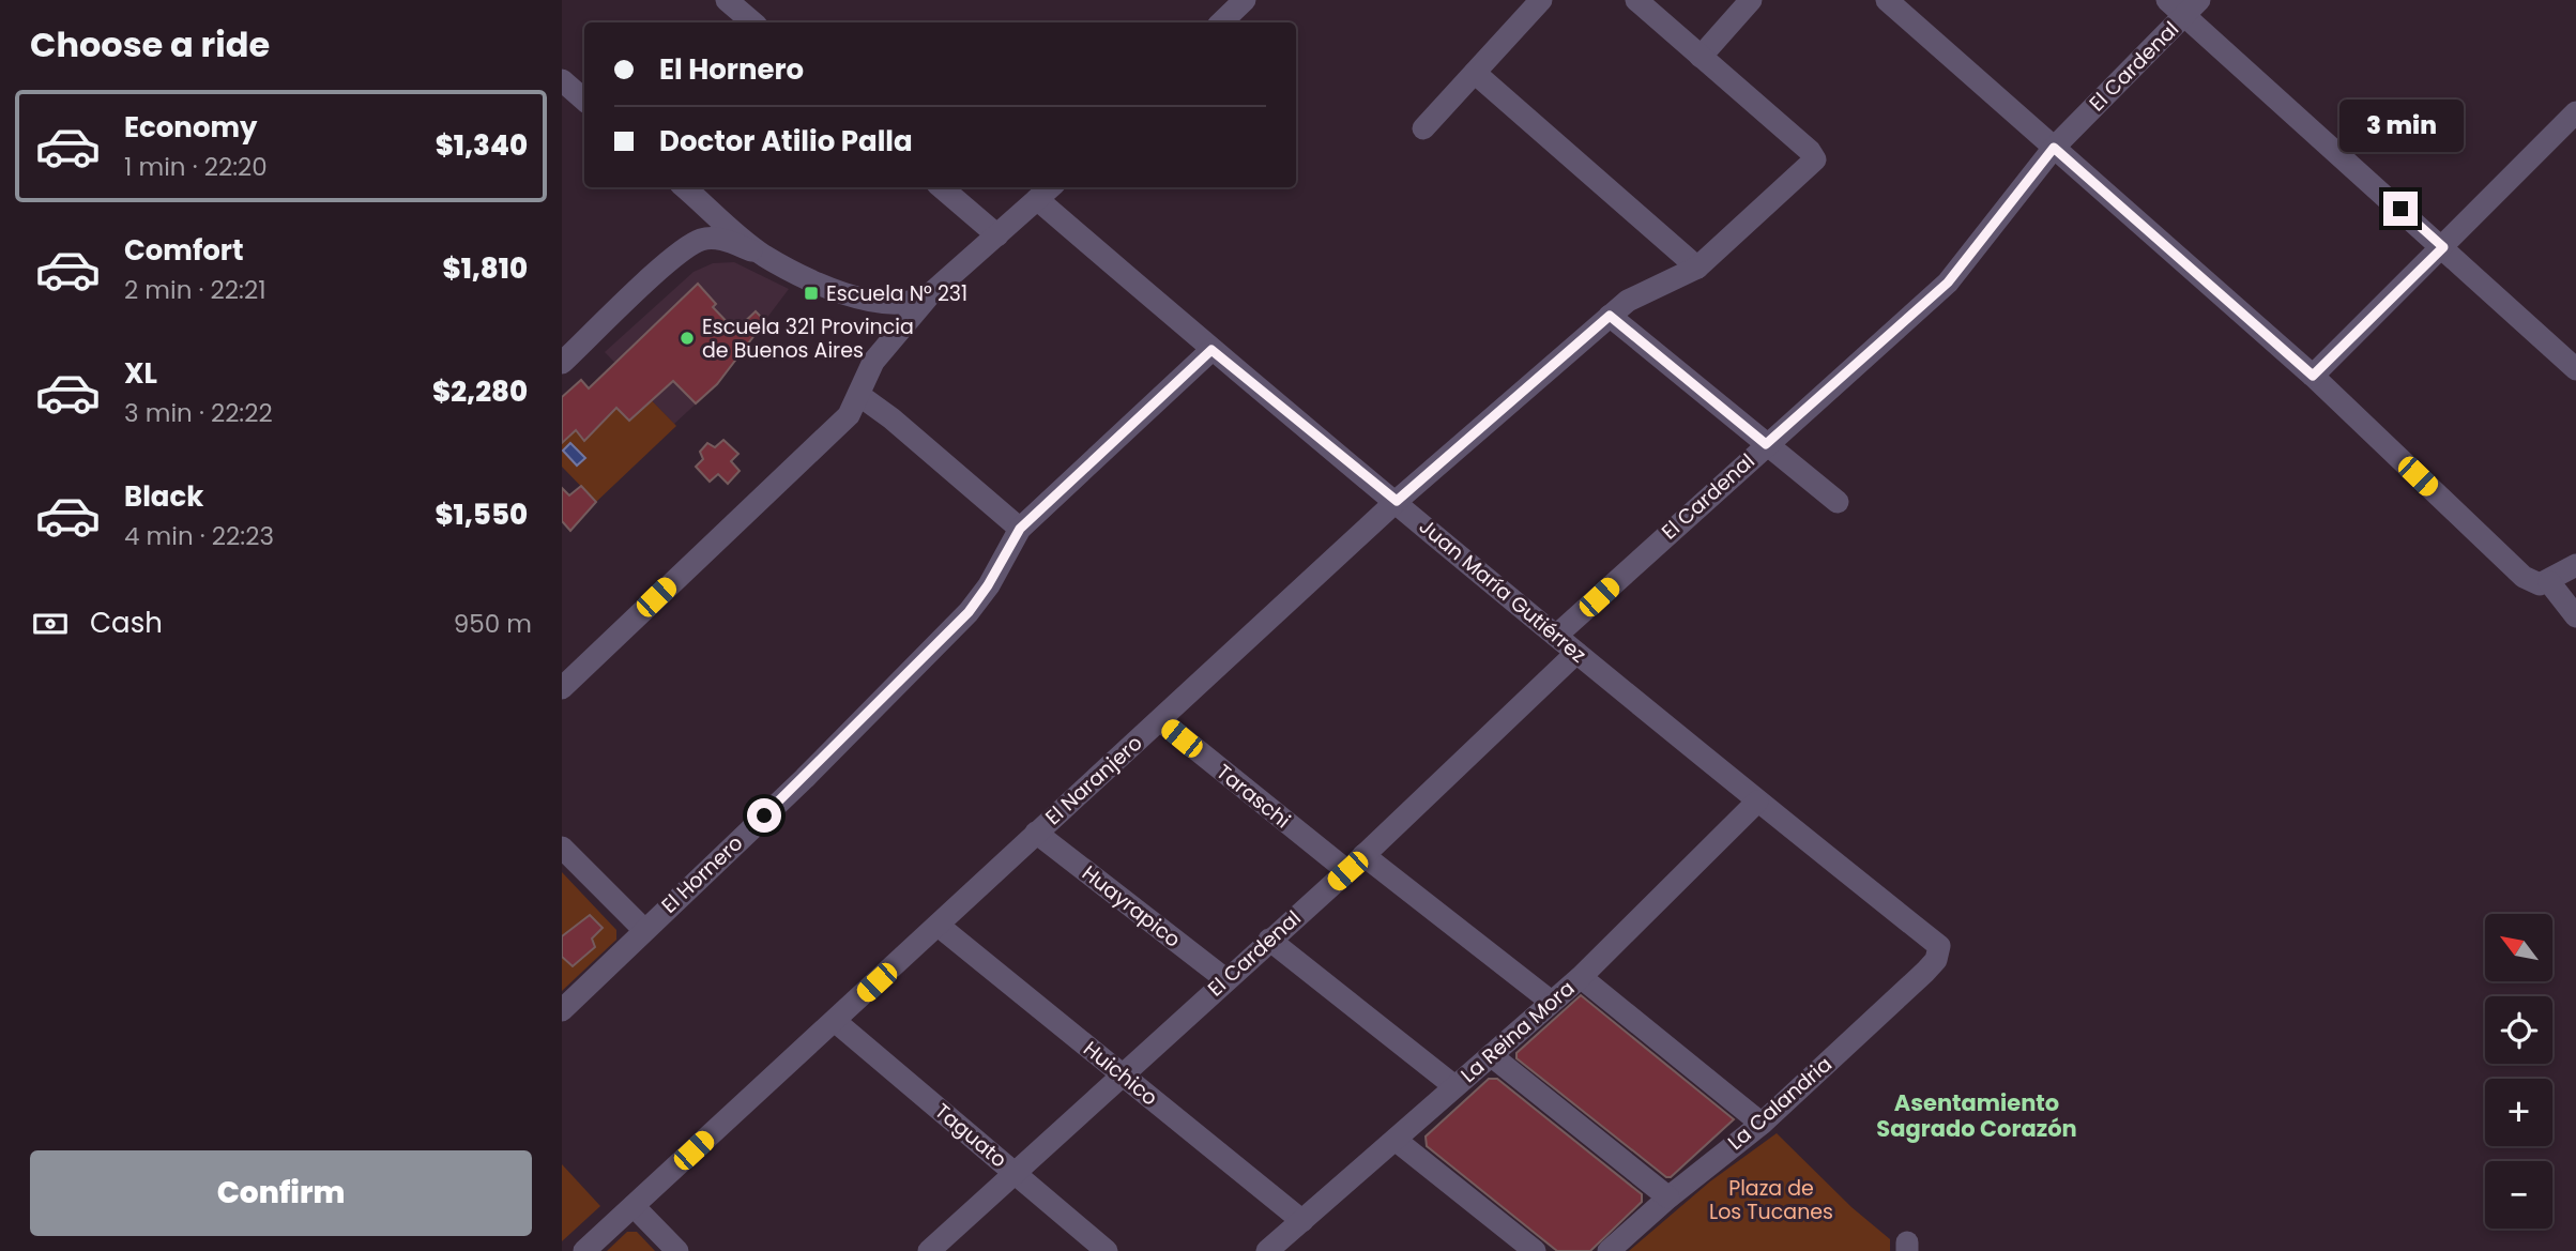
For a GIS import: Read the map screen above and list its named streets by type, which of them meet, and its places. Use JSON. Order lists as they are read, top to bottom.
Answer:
{
  "streets": {
    "street": [
      "El Cardenal",
      "Juan María Gutiérrez",
      "El Naranjero",
      "Taraschi",
      "El Hornero",
      "Huayrapico",
      "La Reina Mora",
      "Huichico",
      "La Calandria",
      "Taguato"
    ]
  },
  "crossings": [
    ["El Cardenal", "Juan María Gutiérrez"],
    ["El Cardenal", "Taraschi"],
    ["El Cardenal", "Huayrapico"],
    ["El Cardenal", "Huichico"],
    ["El Cardenal", "Taguato"],
    ["Juan María Gutiérrez", "El Naranjero"],
    ["Juan María Gutiérrez", "El Hornero"],
    ["Juan María Gutiérrez", "La Reina Mora"],
    ["Juan María Gutiérrez", "La Calandria"],
    ["El Naranjero", "Taraschi"],
    ["El Naranjero", "Huayrapico"],
    ["El Naranjero", "Huichico"],
    ["El Naranjero", "Taguato"],
    ["La Reina Mora", "Huichico"]
  ],
  "districts": ["Asentamiento Sagrado Corazón"],
  "parks": ["Plaza de Los Tucanes"],
  "places": {
    "transit": ["Escuela N° 231"],
    "other": ["Escuela 321 Provincia de Buenos Aires"]
  },
  "north": "top left",
  "page": {
    "heading": "Choose a ride",
    "banner": ["El Hornero", "Doctor Atilio Palla"],
    "list": [
      {
        "name": "Economy",
        "note": "1 min · 22:20",
        "value": "$1,340"
      },
      {
        "name": "Comfort",
        "note": "2 min · 22:21",
        "value": "$1,810"
      },
      {
        "name": "XL",
        "note": "3 min · 22:22",
        "value": "$2,280"
      },
      {
        "name": "Black",
        "note": "4 min · 22:23",
        "value": "$1,550"
      }
    ],
    "bubble": "3 min",
    "pay": ["Cash", "950 m"],
    "map_buttons": ["+", "−"],
    "buttons": "Confirm"
  }
}
